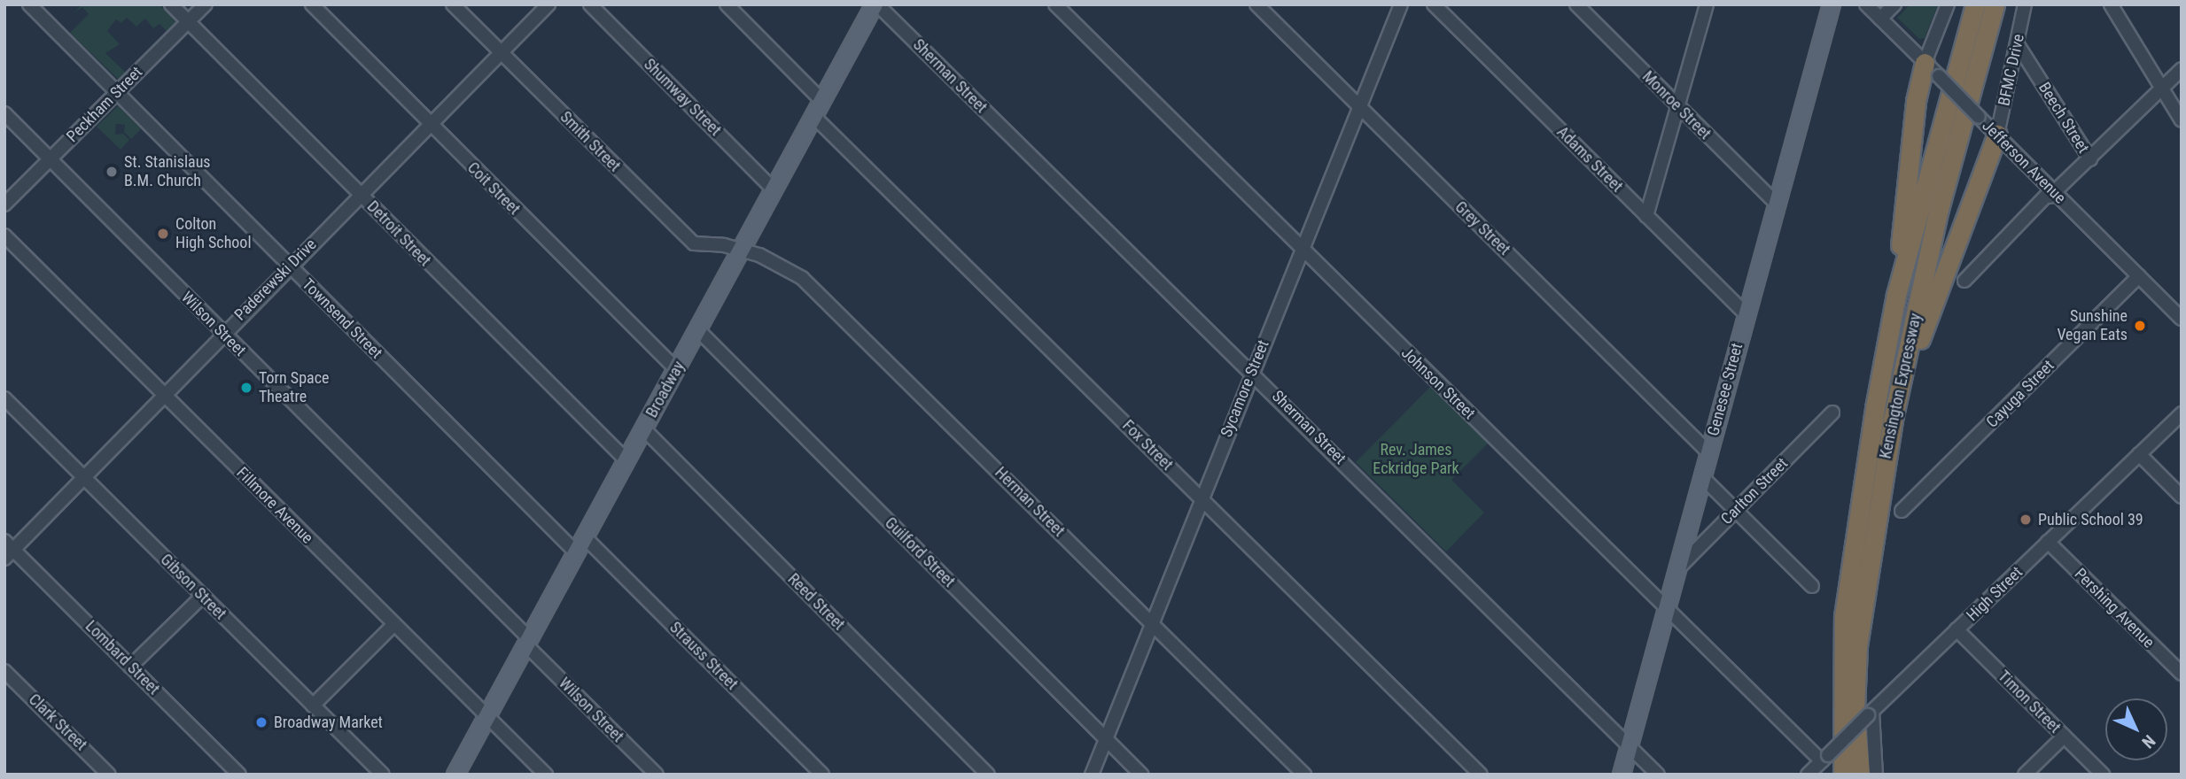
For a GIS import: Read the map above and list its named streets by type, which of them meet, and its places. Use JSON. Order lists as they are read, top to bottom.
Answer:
{
  "streets": {
    "highway": ["Kensington Expressway"],
    "main road": ["Broadway", "Genesee Street"],
    "street": [
      "BFMC Drive",
      "Sherman Street",
      "Shumway Street",
      "Peckham Street",
      "Monroe Street",
      "Beech Street",
      "Smith Street",
      "Adams Street",
      "Jefferson Avenue",
      "Coit Street",
      "Grey Street",
      "Detroit Street",
      "Paderewski Drive",
      "Townsend Street",
      "Wilson Street",
      "Johnson Street",
      "Sycamore Street",
      "Cayuga Street",
      "Fox Street",
      "Carlton Street",
      "Herman Street",
      "Fillmore Avenue",
      "Guilford Street",
      "Gibson Street",
      "High Street",
      "Reed Street",
      "Pershing Avenue",
      "Strauss Street",
      "Lombard Street",
      "Timon Street",
      "Clark Street"
    ]
  },
  "crossings": [
    ["BFMC Drive", "Beech Street"],
    ["BFMC Drive", "Jefferson Avenue"],
    ["Sherman Street", "Sycamore Street"],
    ["Sherman Street", "Broadway"],
    ["Sherman Street", "Genesee Street"],
    ["Shumway Street", "Broadway"],
    ["Peckham Street", "Detroit Street"],
    ["Peckham Street", "Townsend Street"],
    ["Peckham Street", "Wilson Street"],
    ["Monroe Street", "Genesee Street"],
    ["Smith Street", "Paderewski Drive"],
    ["Smith Street", "Broadway"],
    ["Smith Street", "Herman Street"],
    ["Adams Street", "Genesee Street"],
    ["Jefferson Avenue", "Cayuga Street"],
    ["Coit Street", "Paderewski Drive"],
    ["Coit Street", "Broadway"],
    ["Grey Street", "Sycamore Street"],
    ["Grey Street", "Genesee Street"],
    ["Detroit Street", "Paderewski Drive"],
    ["Detroit Street", "Broadway"],
    ["Paderewski Drive", "Townsend Street"],
    ["Paderewski Drive", "Wilson Street"],
    ["Paderewski Drive", "Fillmore Avenue"],
    ["Paderewski Drive", "Gibson Street"],
    ["Paderewski Drive", "Lombard Street"],
    ["Townsend Street", "Broadway"],
    ["Wilson Street", "Broadway"],
    ["Johnson Street", "Sycamore Street"],
    ["Johnson Street", "Genesee Street"],
    ["Johnson Street", "High Street"],
    ["Sycamore Street", "Fox Street"],
    ["Sycamore Street", "Herman Street"],
    ["Sycamore Street", "Guilford Street"],
    ["Broadway", "Fox Street"],
    ["Broadway", "Herman Street"],
    ["Broadway", "Fillmore Avenue"],
    ["Broadway", "Guilford Street"],
    ["Broadway", "Reed Street"],
    ["Broadway", "Strauss Street"],
    ["Genesee Street", "Carlton Street"],
    ["High Street", "Pershing Avenue"],
    ["High Street", "Timon Street"]
  ],
  "parks": ["Rev. James Eckridge Park"],
  "places": [
    "St. Stanislaus B.M. Church",
    "Colton High School",
    "Sunshine Vegan Eats",
    "Torn Space Theatre",
    "Public School 39",
    "Broadway Market"
  ],
  "north": "bottom right"
}
